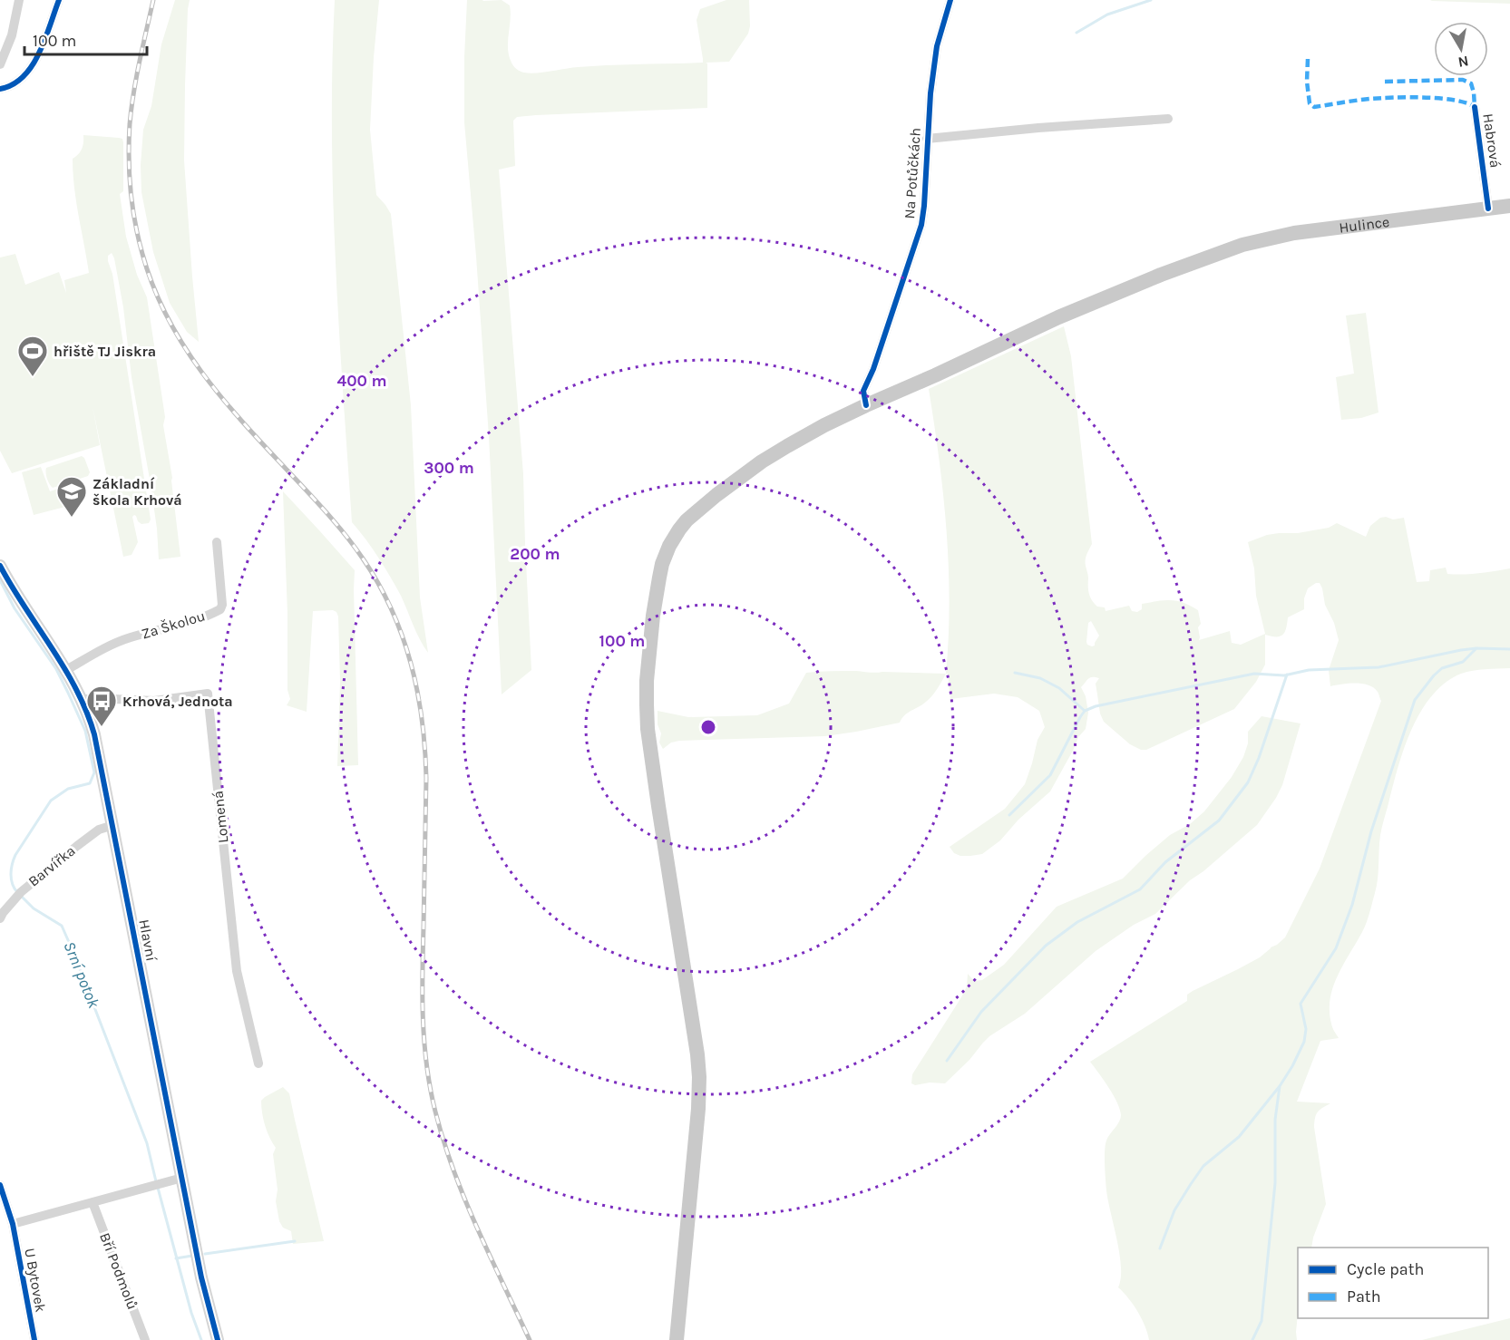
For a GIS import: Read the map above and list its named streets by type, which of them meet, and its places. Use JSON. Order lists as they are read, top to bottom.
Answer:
{
  "streets": {
    "main road": ["Hulince"],
    "street": [
      "Habrová",
      "Na Potůčkách",
      "Za Školou",
      "Lomená",
      "Barvířka",
      "Hlavní",
      "Bří Podmolů",
      "U Bytovek"
    ]
  },
  "crossings": [
    ["Habrová", "Hulince"],
    ["Na Potůčkách", "Hulince"],
    ["Za Školou", "Hlavní"],
    ["Lomená", "Hlavní"],
    ["Barvířka", "Hlavní"]
  ],
  "water": ["Srní potok"],
  "places": {
    "sports": ["hřiště TJ Jiskra"],
    "school or university": ["Základní škola Krhová"],
    "bus stop": ["Krhová, Jednota"]
  },
  "legend": ["Cycle path", "Path"],
  "scale_bar": "100 m",
  "north": "bottom",
  "rings": [
    "400 m",
    "300 m",
    "200 m",
    "100 m"
  ]
}
